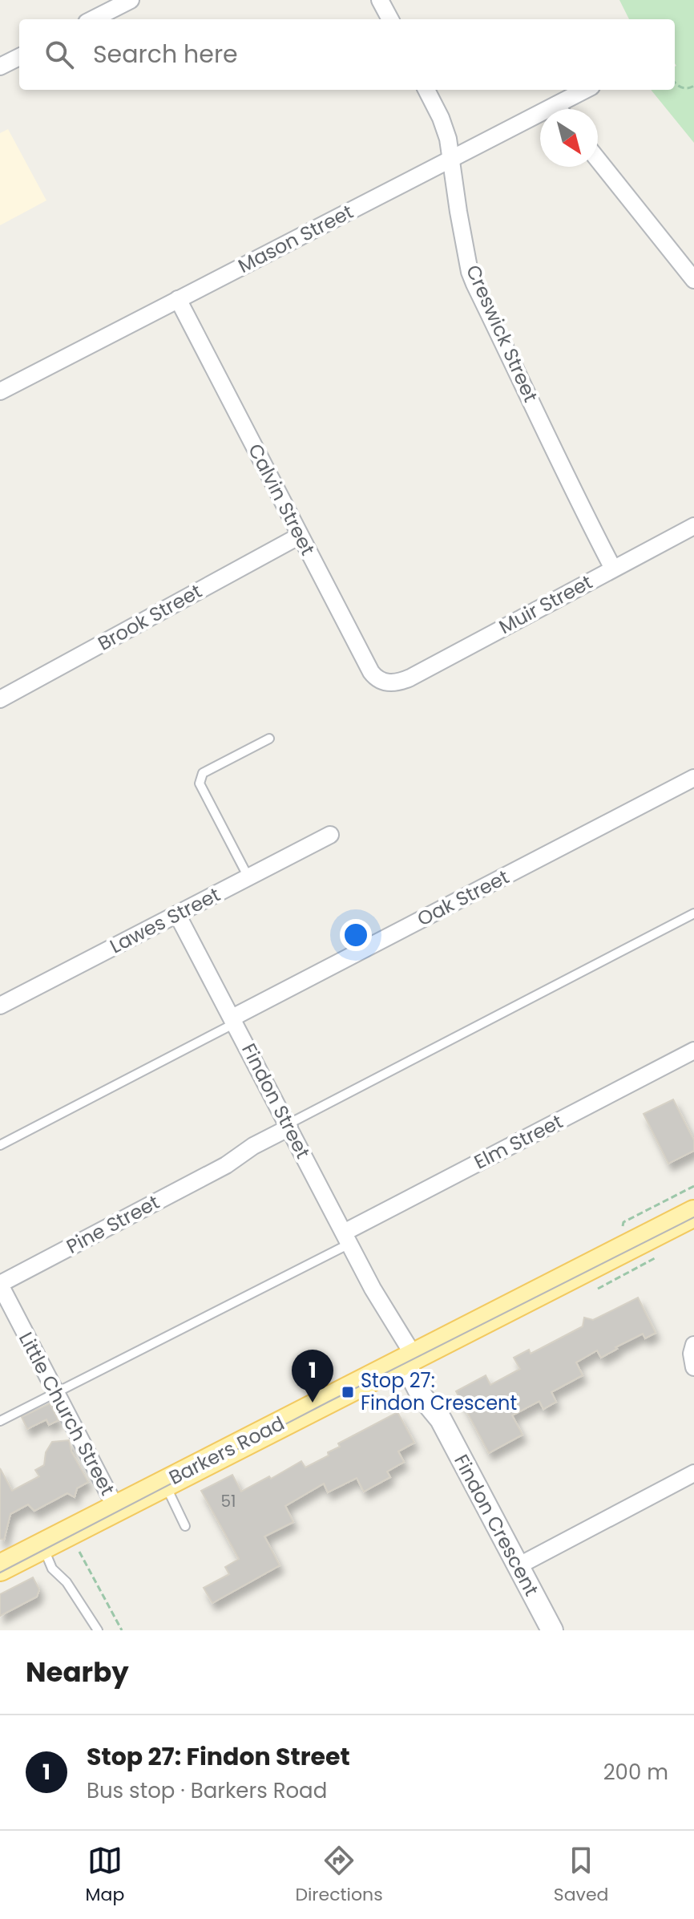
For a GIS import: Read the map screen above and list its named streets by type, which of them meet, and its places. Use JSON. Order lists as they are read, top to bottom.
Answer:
{
  "streets": {
    "main road": ["Barkers Road"],
    "street": [
      "Mason Street",
      "Creswick Street",
      "Calvin Street",
      "Muir Street",
      "Brook Street",
      "Oak Street",
      "Lawes Street",
      "Findon Street",
      "Elm Street",
      "Pine Street",
      "Little Church Street",
      "Findon Crescent"
    ]
  },
  "crossings": [
    ["Mason Street", "Creswick Street"],
    ["Mason Street", "Calvin Street"],
    ["Creswick Street", "Muir Street"],
    ["Calvin Street", "Muir Street"],
    ["Calvin Street", "Brook Street"],
    ["Oak Street", "Findon Street"],
    ["Lawes Street", "Findon Street"],
    ["Findon Street", "Elm Street"],
    ["Findon Street", "Pine Street"],
    ["Findon Street", "Barkers Road"],
    ["Findon Street", "Findon Crescent"],
    ["Pine Street", "Little Church Street"],
    ["Little Church Street", "Barkers Road"],
    ["Barkers Road", "Findon Crescent"]
  ],
  "places": {
    "transit": ["Stop 27: Findon Crescent"]
  },
  "house_numbers": ["51"],
  "north": "bottom right",
  "page": {
    "search": "Search here",
    "pins": "1",
    "heading": "Nearby",
    "list": [
      {
        "mark": "1",
        "name": "Stop 27: Findon Street",
        "note": "Bus stop · Barkers Road",
        "value": "200 m"
      }
    ],
    "nav": ["Map", "Directions", "Saved"]
  }
}
